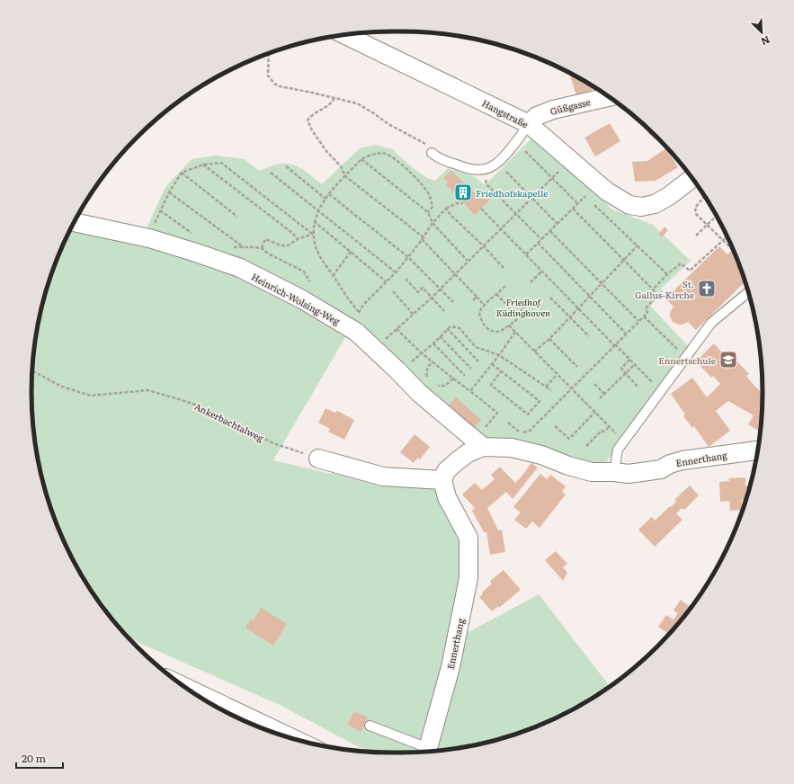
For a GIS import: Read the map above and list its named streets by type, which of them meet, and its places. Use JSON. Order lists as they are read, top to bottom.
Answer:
{
  "streets": {
    "street": [
      "Güßgasse",
      "Hangstraße",
      "Heinrich-Wolsing-Weg",
      "Ennerthang"
    ],
    "path": ["Ankerbachtalweg"]
  },
  "crossings": [
    ["Güßgasse", "Hangstraße"],
    ["Heinrich-Wolsing-Weg", "Ennerthang"]
  ],
  "parks": ["Friedhof Küdinghoven"],
  "places": {
    "building": ["Friedhofskapelle"],
    "church": ["St. Gallus-Kirche"],
    "school or university": ["Ennertschule"]
  },
  "scale_bar": "20 m",
  "north": "bottom right"
}
